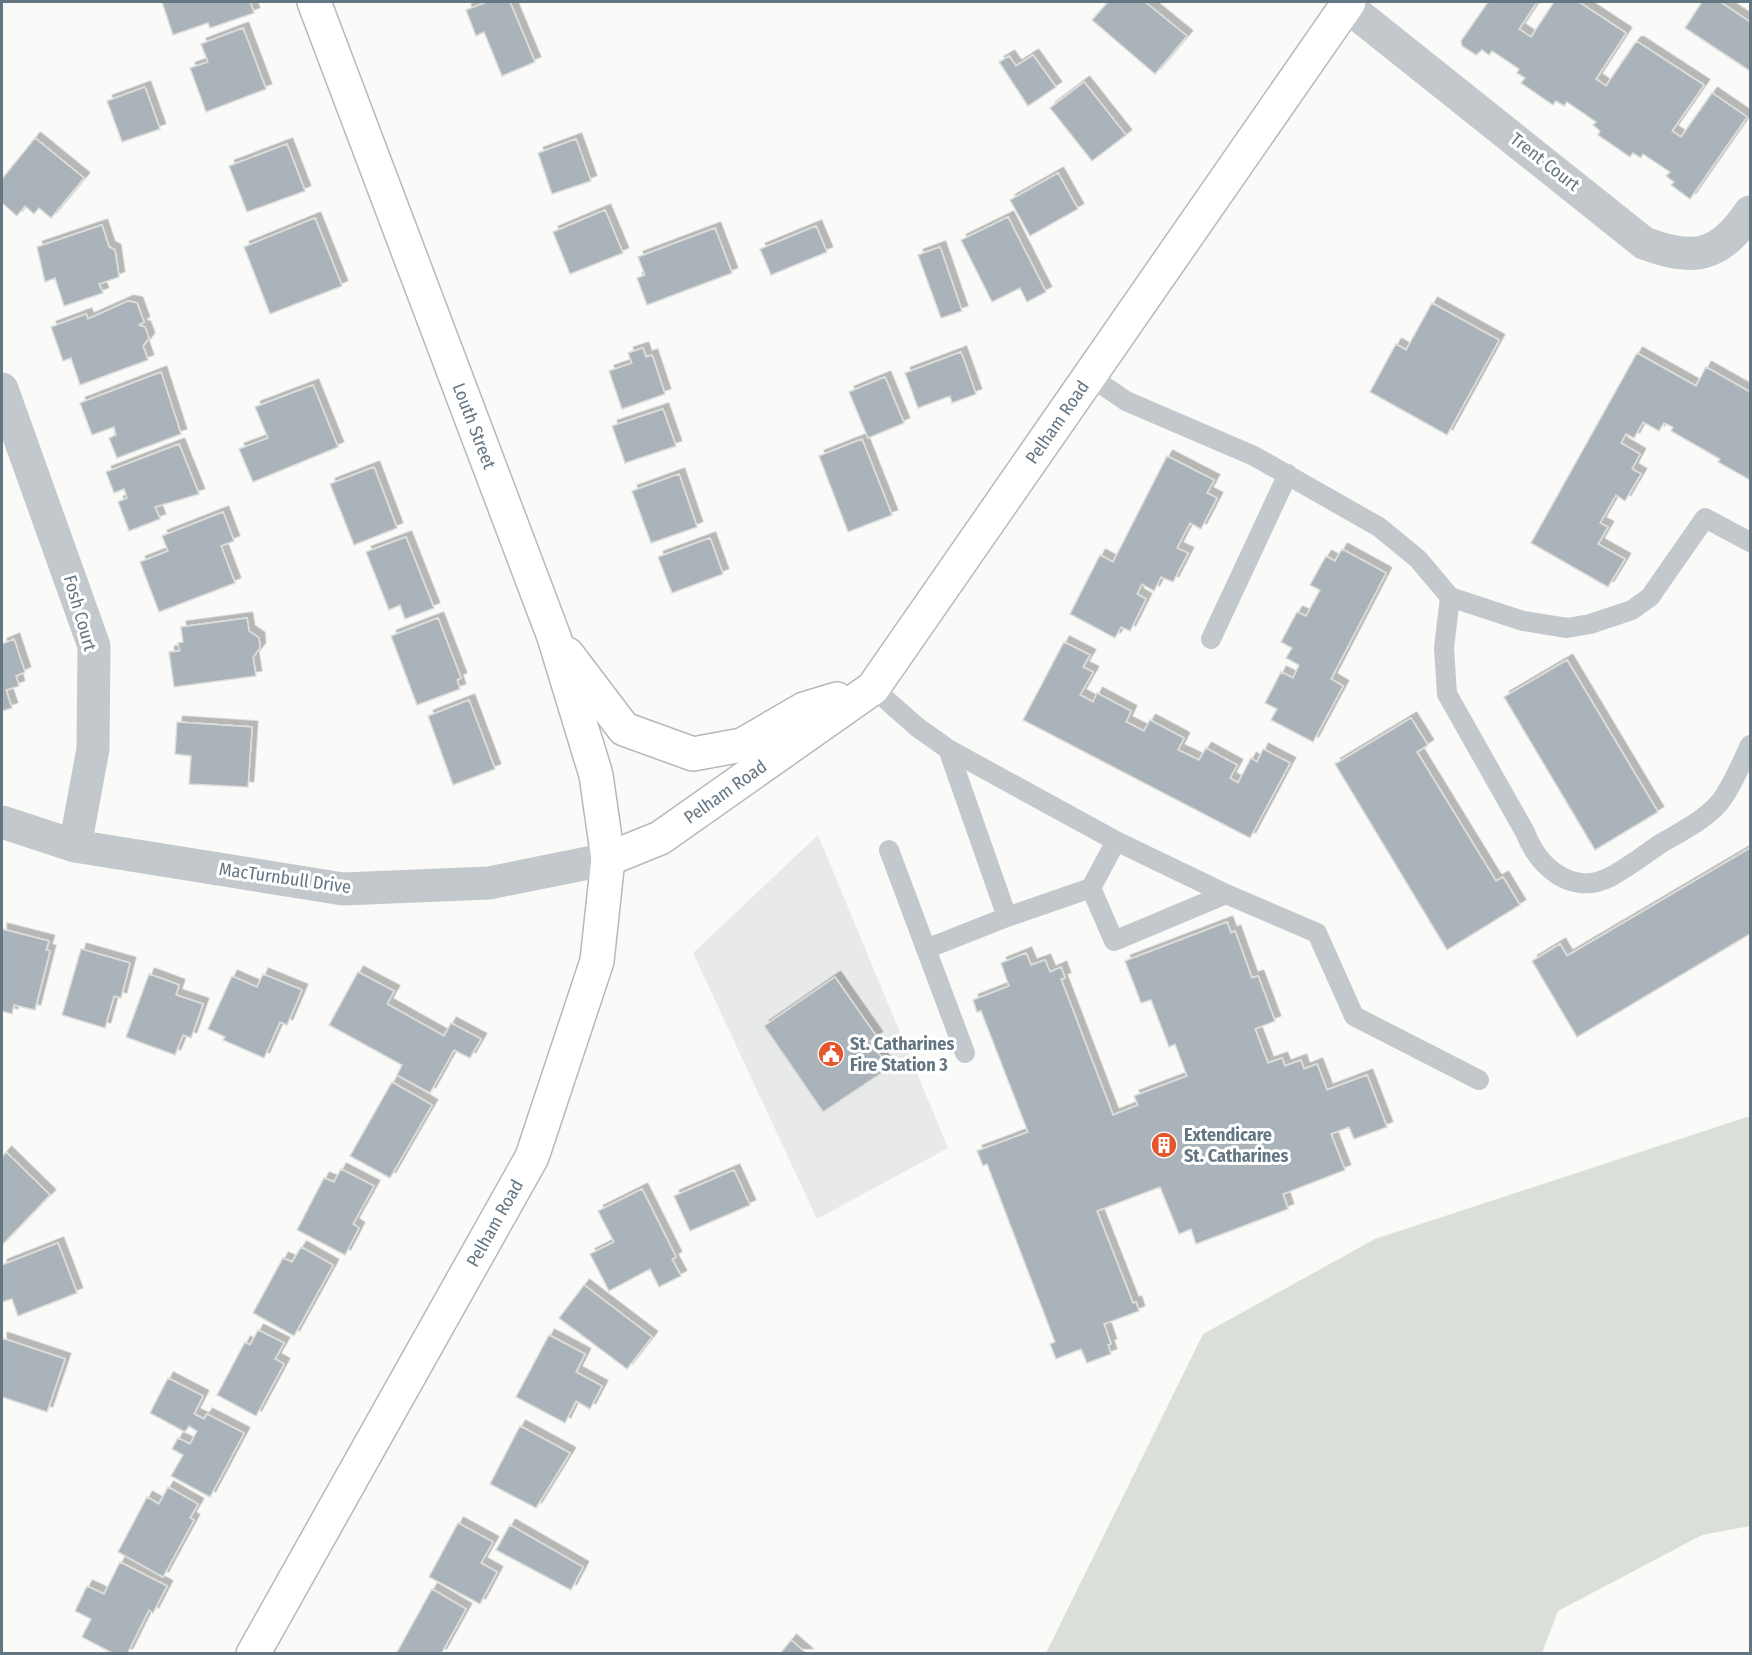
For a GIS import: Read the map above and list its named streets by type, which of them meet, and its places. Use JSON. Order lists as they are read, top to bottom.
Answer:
{
  "streets": {
    "main road": ["Pelham Road", "Louth Street"],
    "street": ["Trent Court", "Fosh Court", "MacTurnbull Drive"]
  },
  "crossings": [
    ["Trent Court", "Pelham Road"],
    ["Pelham Road", "Louth Street"],
    ["Pelham Road", "MacTurnbull Drive"],
    ["Louth Street", "MacTurnbull Drive"],
    ["Fosh Court", "MacTurnbull Drive"]
  ],
  "places": {
    "public building": ["St. Catharines Fire Station 3"],
    "building": ["Extendicare St. Catharines"]
  }
}
